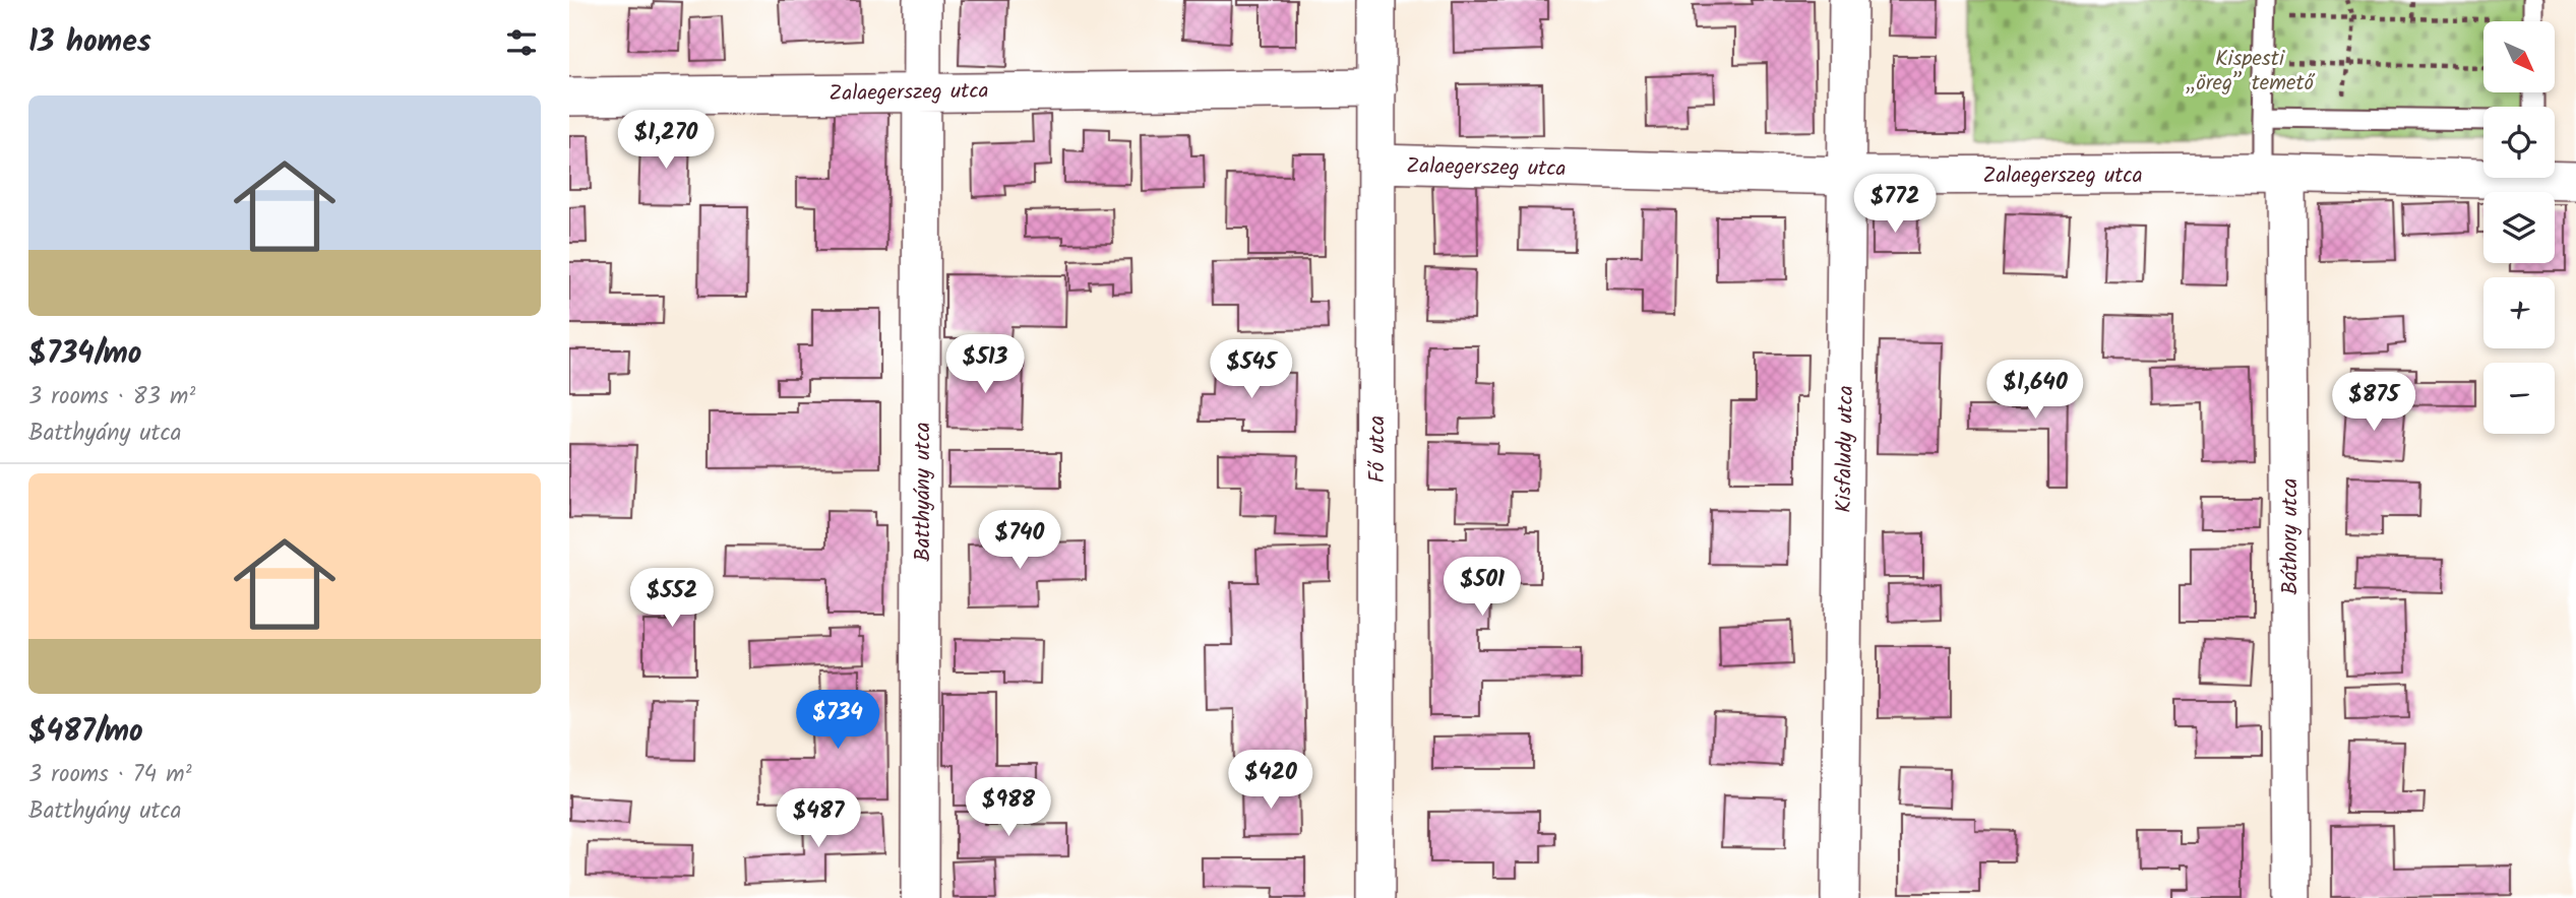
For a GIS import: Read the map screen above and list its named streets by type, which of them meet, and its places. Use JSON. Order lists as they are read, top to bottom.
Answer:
{
  "streets": {
    "street": [
      "Zalaegerszeg utca",
      "Fő utca",
      "Kisfaludy utca",
      "Batthyány utca",
      "Báthory utca"
    ]
  },
  "crossings": [
    ["Zalaegerszeg utca", "Fő utca"],
    ["Zalaegerszeg utca", "Kisfaludy utca"],
    ["Zalaegerszeg utca", "Batthyány utca"],
    ["Zalaegerszeg utca", "Báthory utca"]
  ],
  "parks": ["Kispesti „öreg” temető"],
  "north": "bottom right",
  "page": {
    "heading": "13 homes",
    "map_buttons": ["+", "−"],
    "list": [
      {
        "name": "$734/mo",
        "note": "3 rooms · 83 m² · Batthyány utca"
      },
      {
        "name": "$487/mo",
        "note": "3 rooms · 74 m² · Batthyány utca"
      }
    ],
    "price": [
      "$1,270",
      "$772",
      "$513",
      "$545",
      "$1,640",
      "$875",
      "$740",
      "$501",
      "$552",
      "$734",
      "$420",
      "$988",
      "$487"
    ]
  }
}
